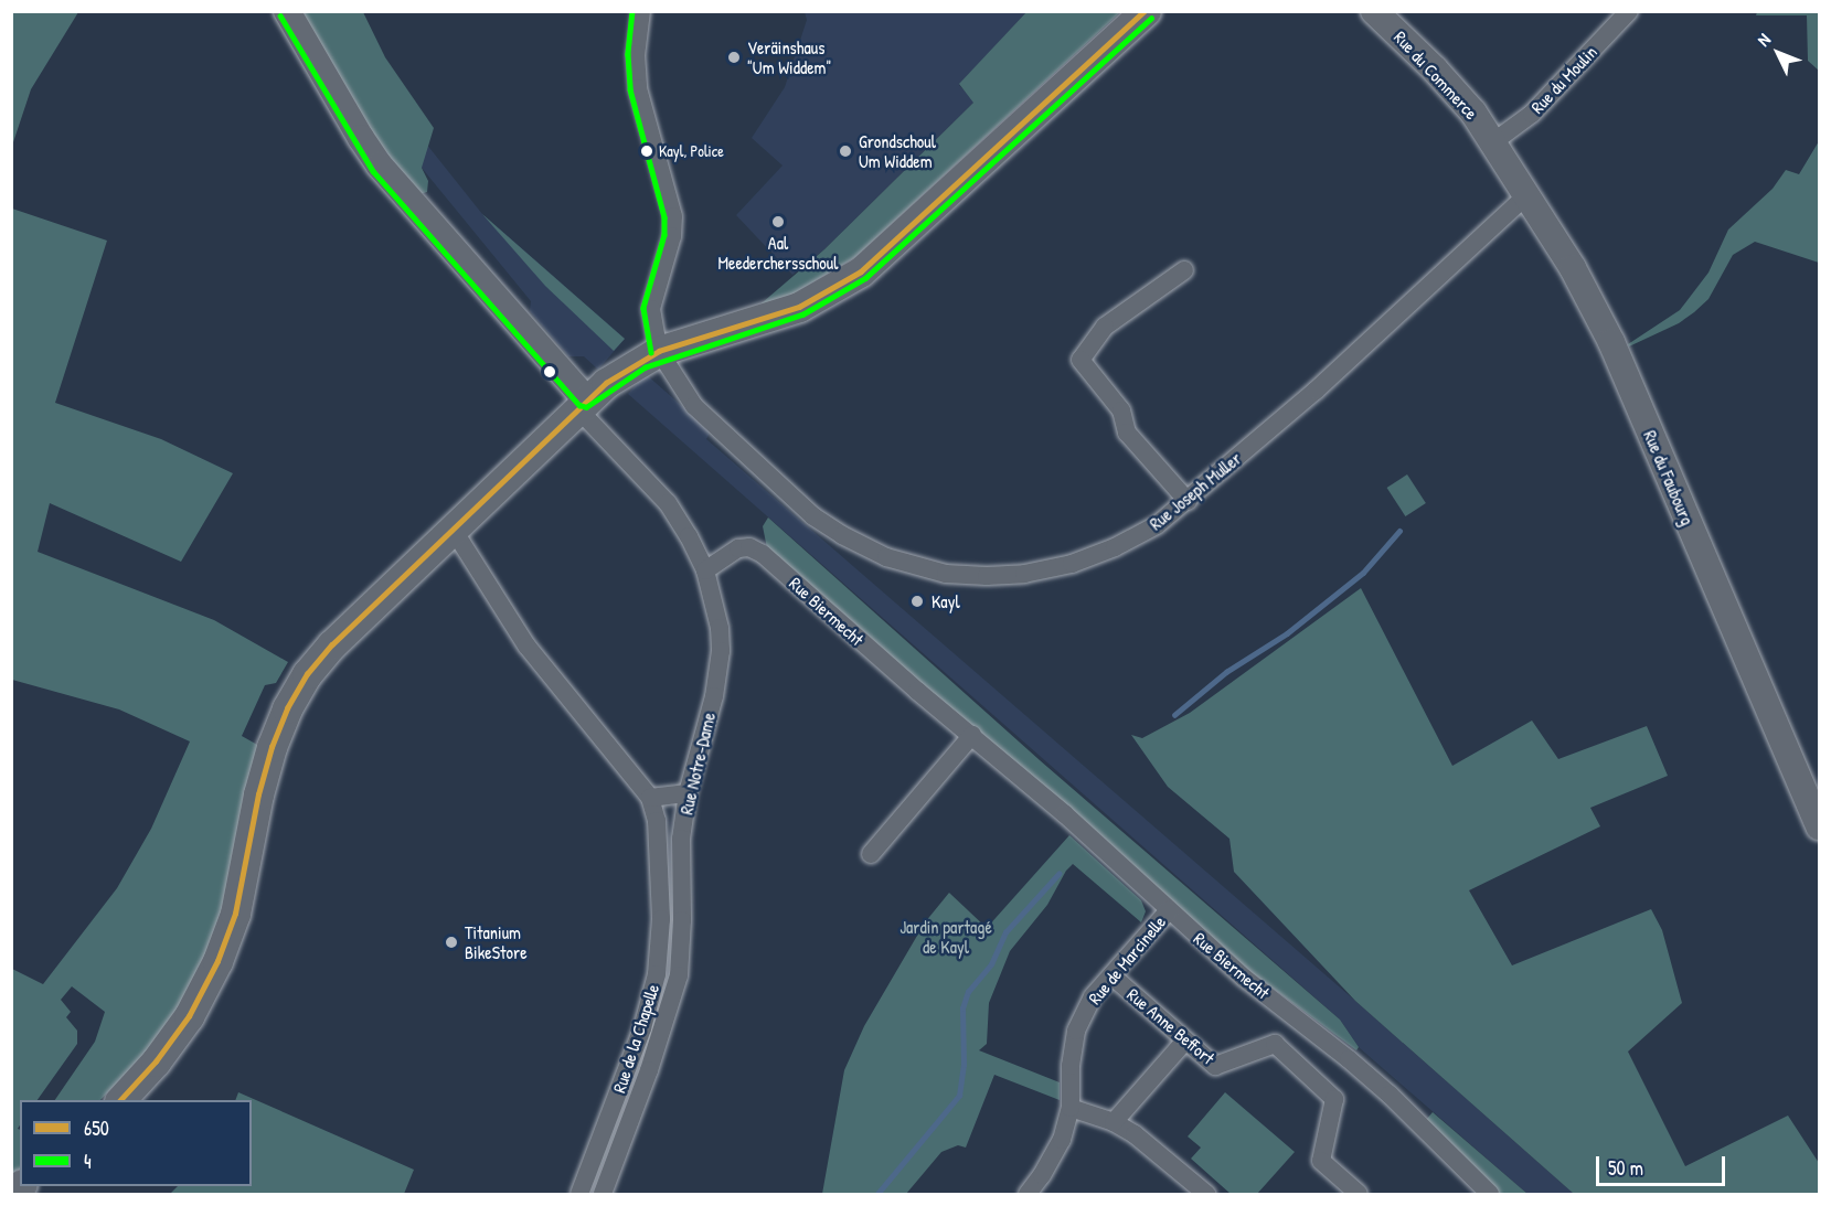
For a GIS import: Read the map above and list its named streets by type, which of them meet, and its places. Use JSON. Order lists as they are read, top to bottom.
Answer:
{
  "streets": {
    "main road": ["Rue du Commerce", "Rue du Faubourg"],
    "street": [
      "Rue du Moulin",
      "Rue Joseph Muller",
      "Rue Biermecht",
      "Rue Notre-Dame",
      "Rue de Marcinelle",
      "Rue Anne Beffort",
      "Rue de la Chapelle"
    ]
  },
  "crossings": [
    ["Rue du Commerce", "Rue du Moulin"],
    ["Rue du Commerce", "Rue du Faubourg"],
    ["Rue du Moulin", "Rue du Faubourg"],
    ["Rue du Faubourg", "Rue Joseph Muller"],
    ["Rue Biermecht", "Rue Notre-Dame"],
    ["Rue Biermecht", "Rue de Marcinelle"],
    ["Rue de Marcinelle", "Rue Anne Beffort"]
  ],
  "parks": ["Jardin partagé de Kayl"],
  "places": [
    "Veräinshaus \"Um Widdem\"",
    "Kayl, Police",
    "Grondschoul Um Widdem",
    "Aal Meederchersschoul",
    "Kayl",
    "Titanium BikeStore"
  ],
  "lines": ["transit line 650", "transit line 4"],
  "legend": ["650", "4"],
  "scale_bar": "50 m",
  "north": "top left"
}
